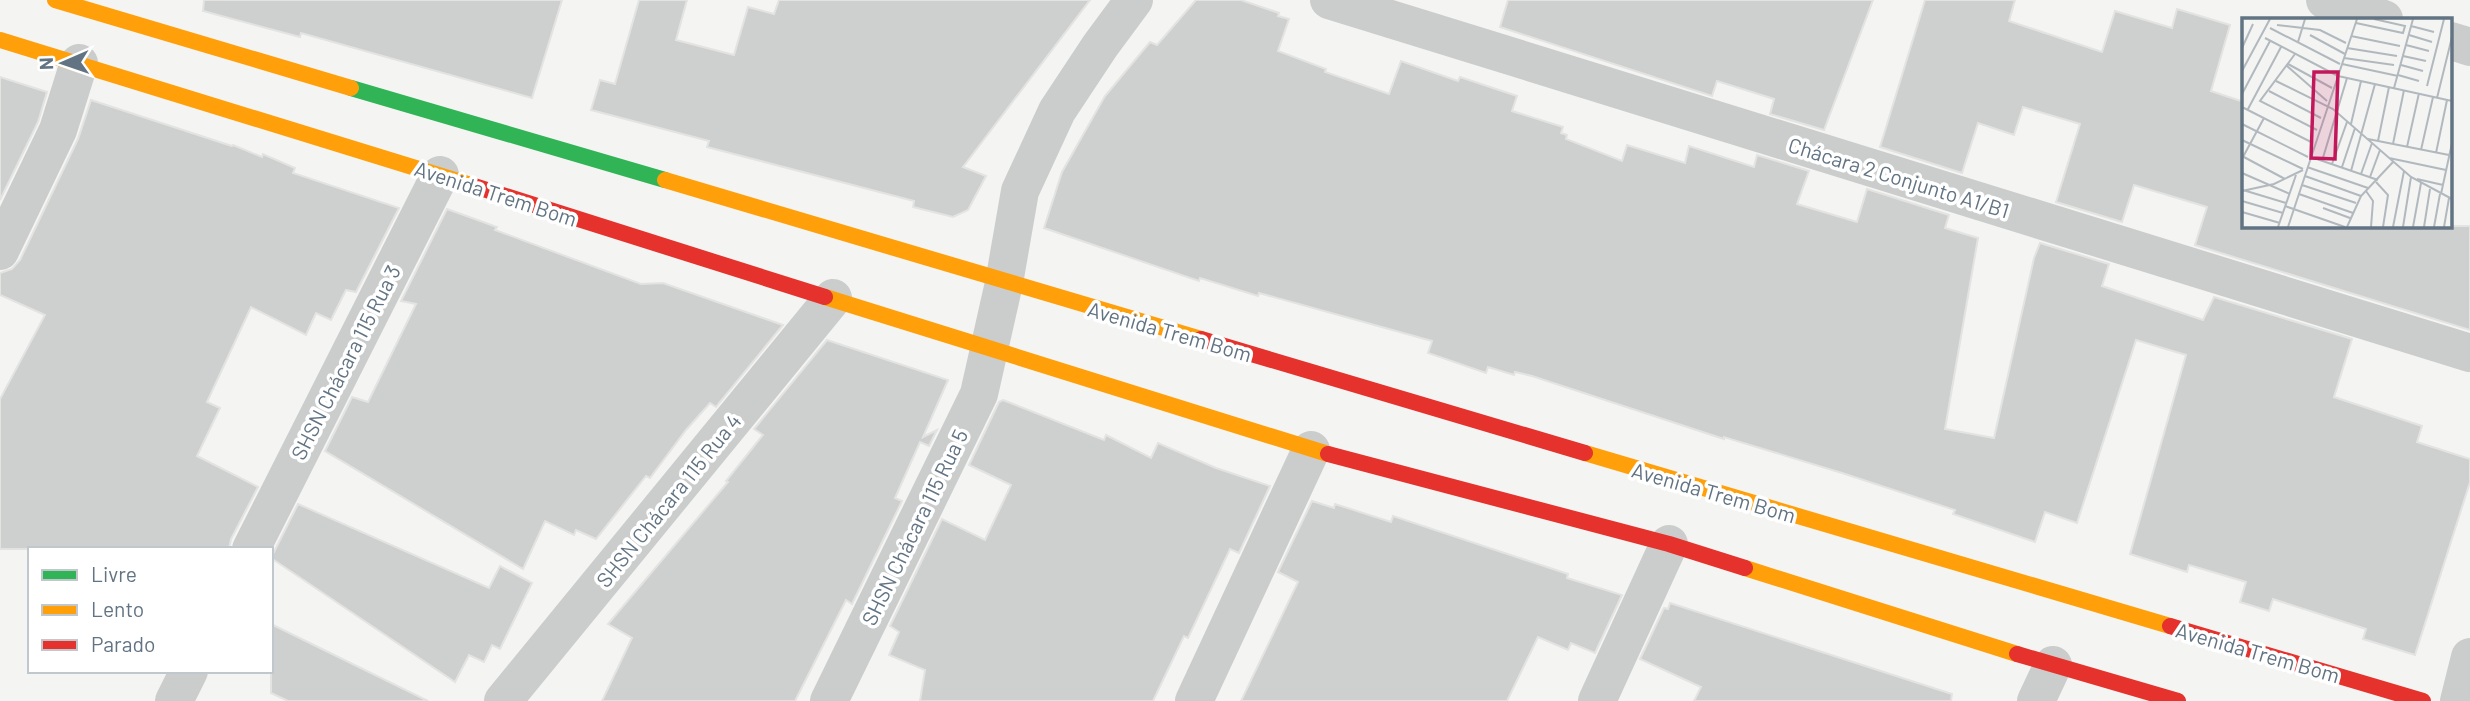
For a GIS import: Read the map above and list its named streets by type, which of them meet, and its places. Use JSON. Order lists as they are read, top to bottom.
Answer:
{
  "streets": {
    "street": [
      "Chácara 2 Conjunto A1/B1",
      "Avenida Trem Bom",
      "SHSN Chácara 115 Rua 3",
      "SHSN Chácara 115 Rua 4",
      "SHSN Chácara 115 Rua 5"
    ]
  },
  "crossings": [
    ["Avenida Trem Bom", "SHSN Chácara 115 Rua 3"],
    ["Avenida Trem Bom", "SHSN Chácara 115 Rua 4"],
    ["Avenida Trem Bom", "SHSN Chácara 115 Rua 5"]
  ],
  "legend": ["Livre", "Lento", "Parado"],
  "north": "left"
}
